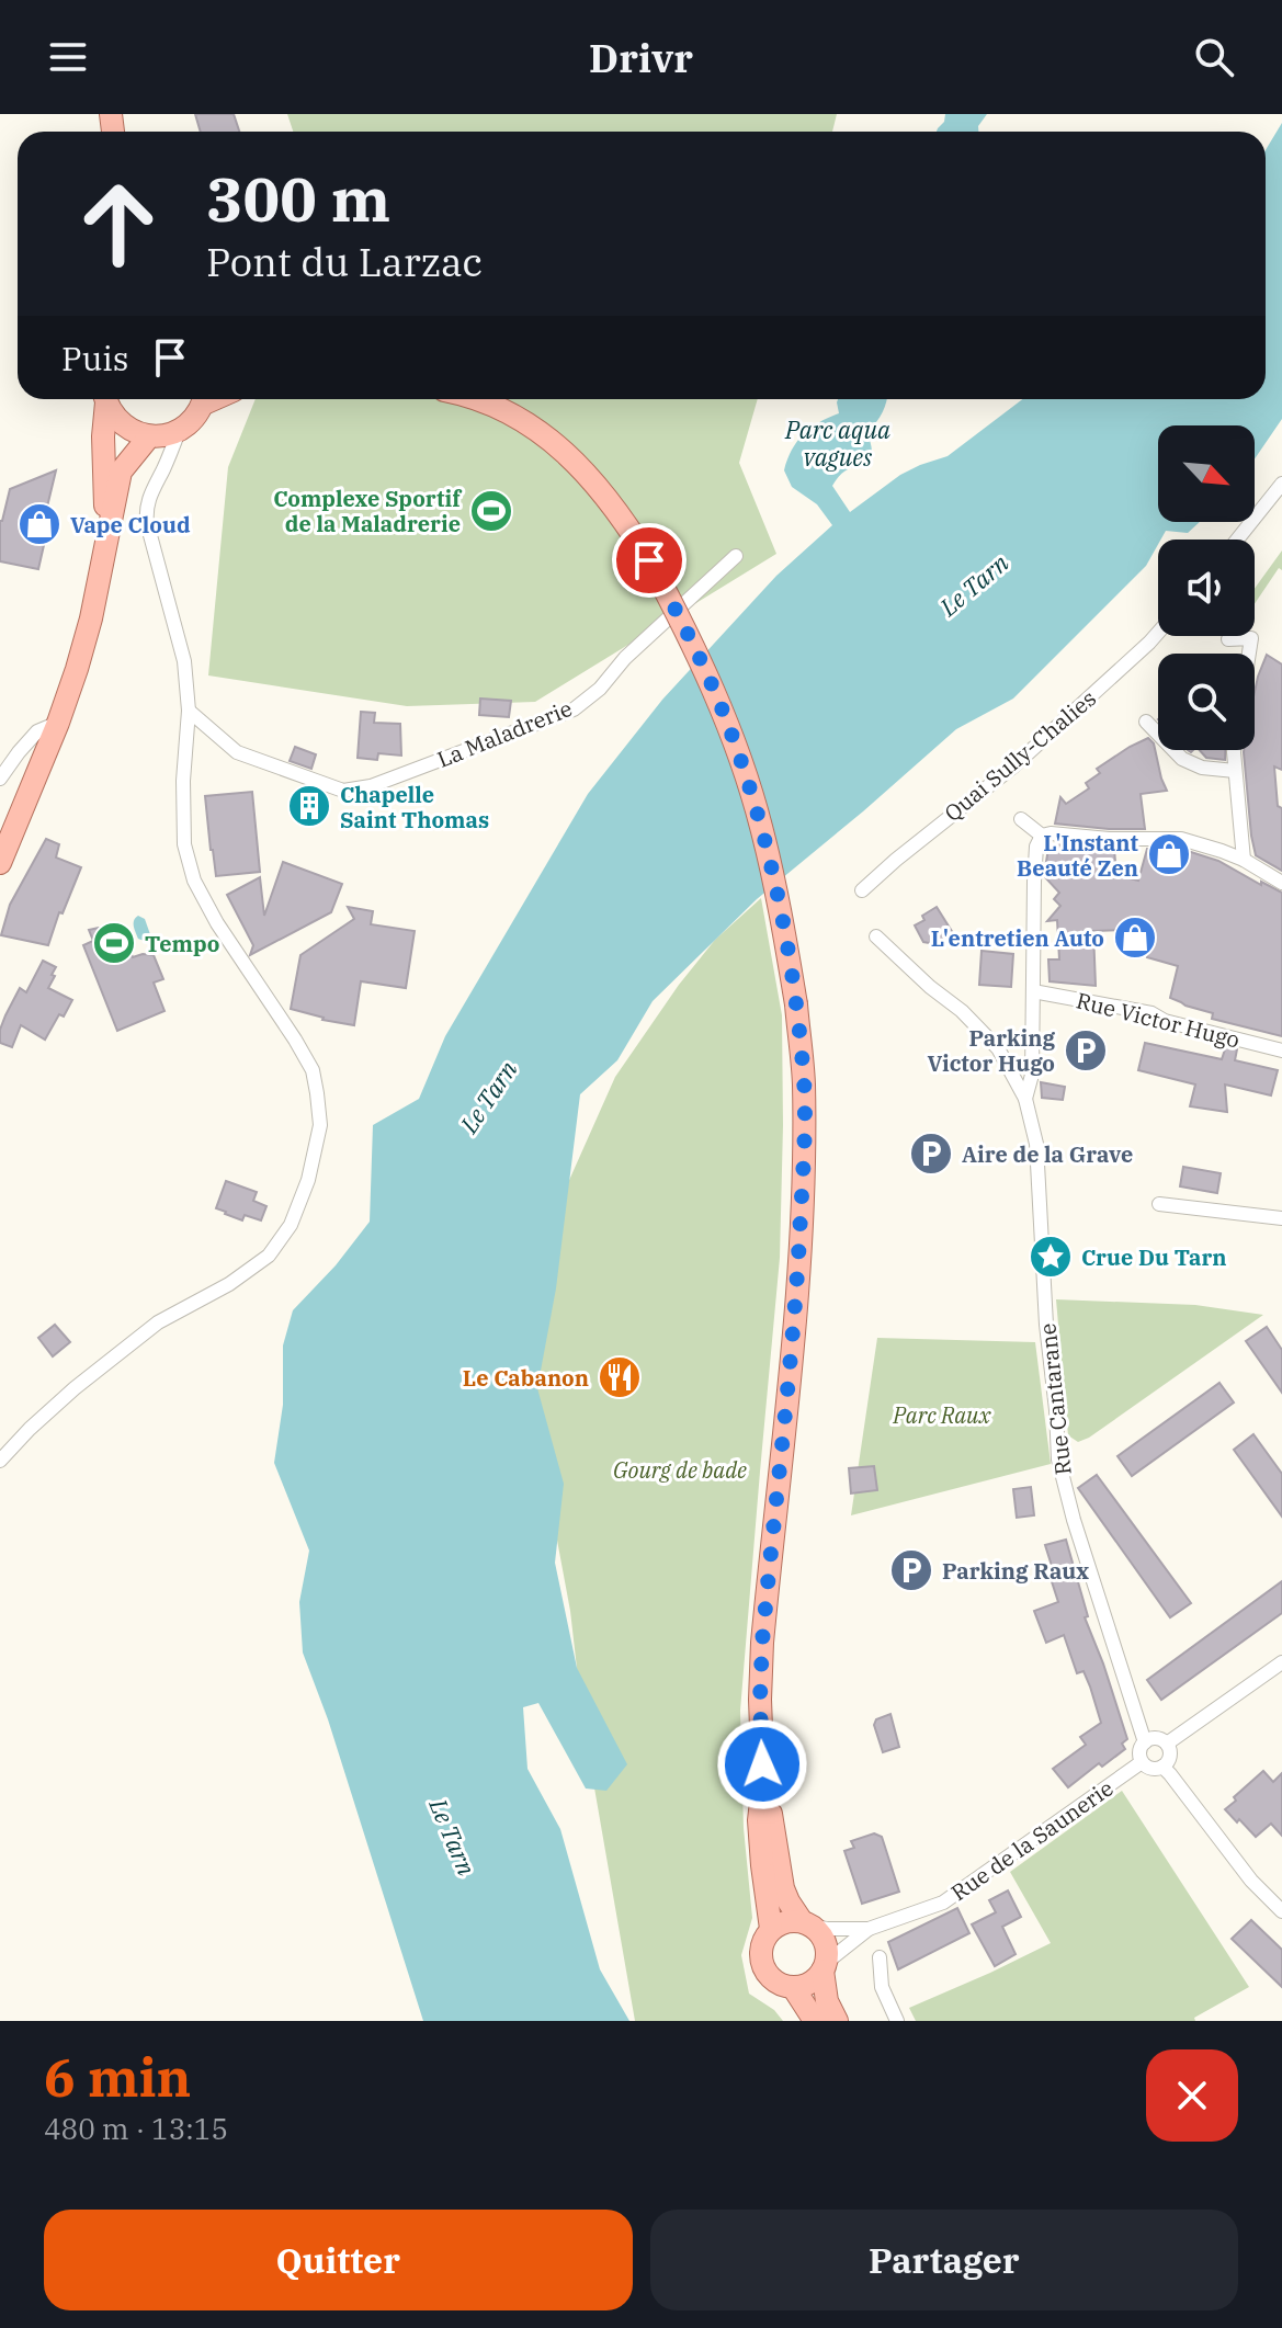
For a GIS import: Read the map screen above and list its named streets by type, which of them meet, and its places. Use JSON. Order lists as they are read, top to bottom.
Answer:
{
  "streets": {
    "street": [
      "La Maladrerie",
      "Quai Sully-Chalies",
      "Rue Victor Hugo",
      "Rue Cantarane",
      "Rue de la Saunerie"
    ]
  },
  "crossings": [
    ["Rue Victor Hugo", "Rue Cantarane"],
    ["Rue Cantarane", "Rue de la Saunerie"]
  ],
  "water": ["Parc aqua vagues", "Le Tarn"],
  "parks": ["Parc Raux", "Gourg de bade"],
  "places": {
    "sports": ["Complexe Sportif de la Maladrerie", "Tempo"],
    "shop": ["Vape Cloud", "L'Instant Beauté Zen", "L'entretien Auto"],
    "building": ["Chapelle Saint Thomas"],
    "parking": ["Parking Victor Hugo", "Aire de la Grave", "Parking Raux"],
    "place": ["Crue Du Tarn"],
    "restaurant": ["Le Cabanon"]
  },
  "north": "bottom right",
  "page": {
    "header": "Drivr",
    "turn": ["300 m", "Pont du Larzac"],
    "then": "Puis",
    "heading": ["6 min", "480 m · 13:15"],
    "buttons": ["Quitter", "Partager"]
  }
}
